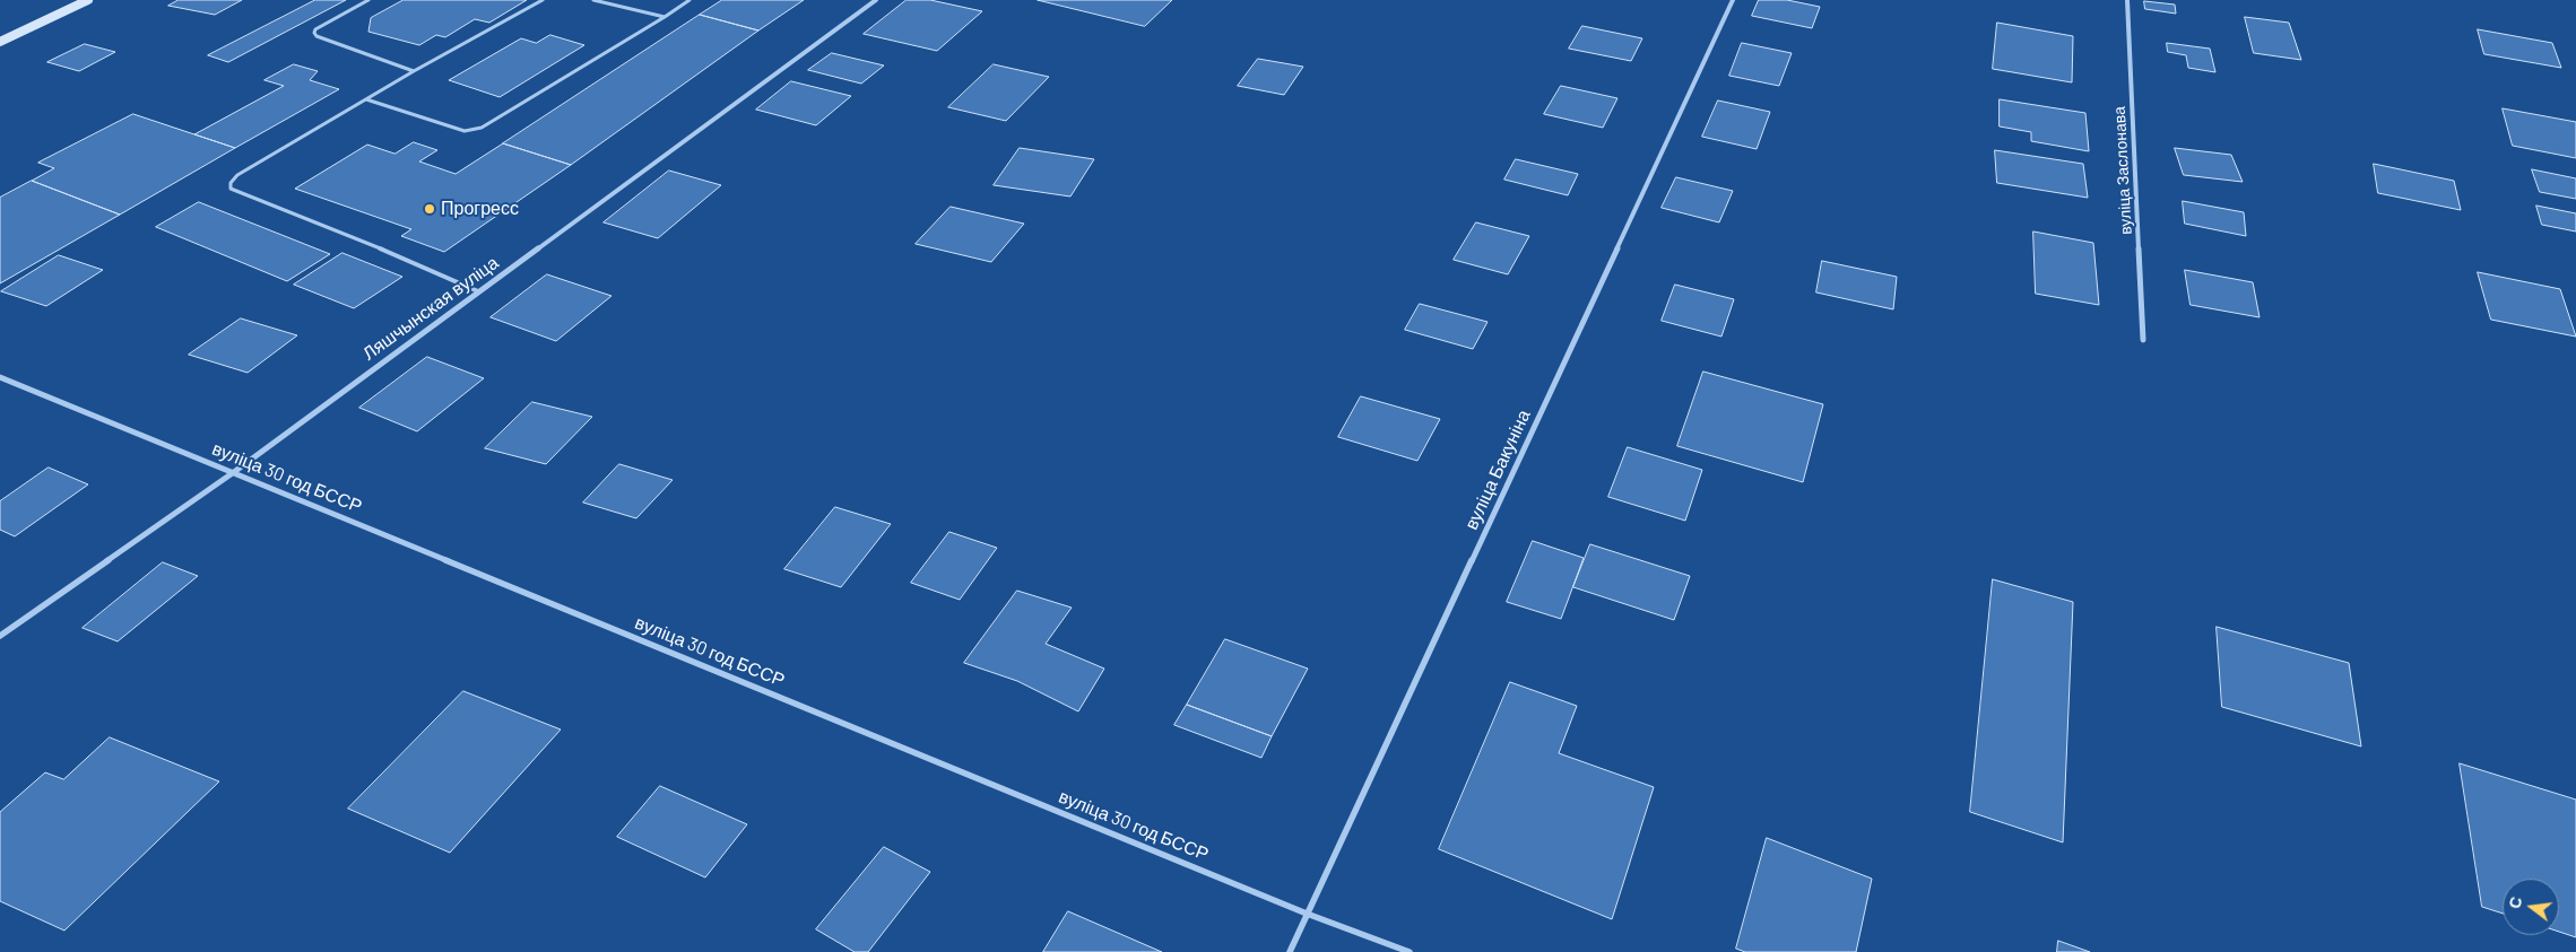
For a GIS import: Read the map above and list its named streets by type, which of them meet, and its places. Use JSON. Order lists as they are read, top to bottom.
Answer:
{
  "streets": {
    "street": [
      "вуліца Заслонава",
      "Ляшчынская вуліца",
      "вуліца Бакуніна",
      "вуліца 30 год БССР"
    ]
  },
  "crossings": [
    ["Ляшчынская вуліца", "вуліца 30 год БССР"],
    ["вуліца Бакуніна", "вуліца 30 год БССР"]
  ],
  "places": ["Прогресс"],
  "north": "left"
}
